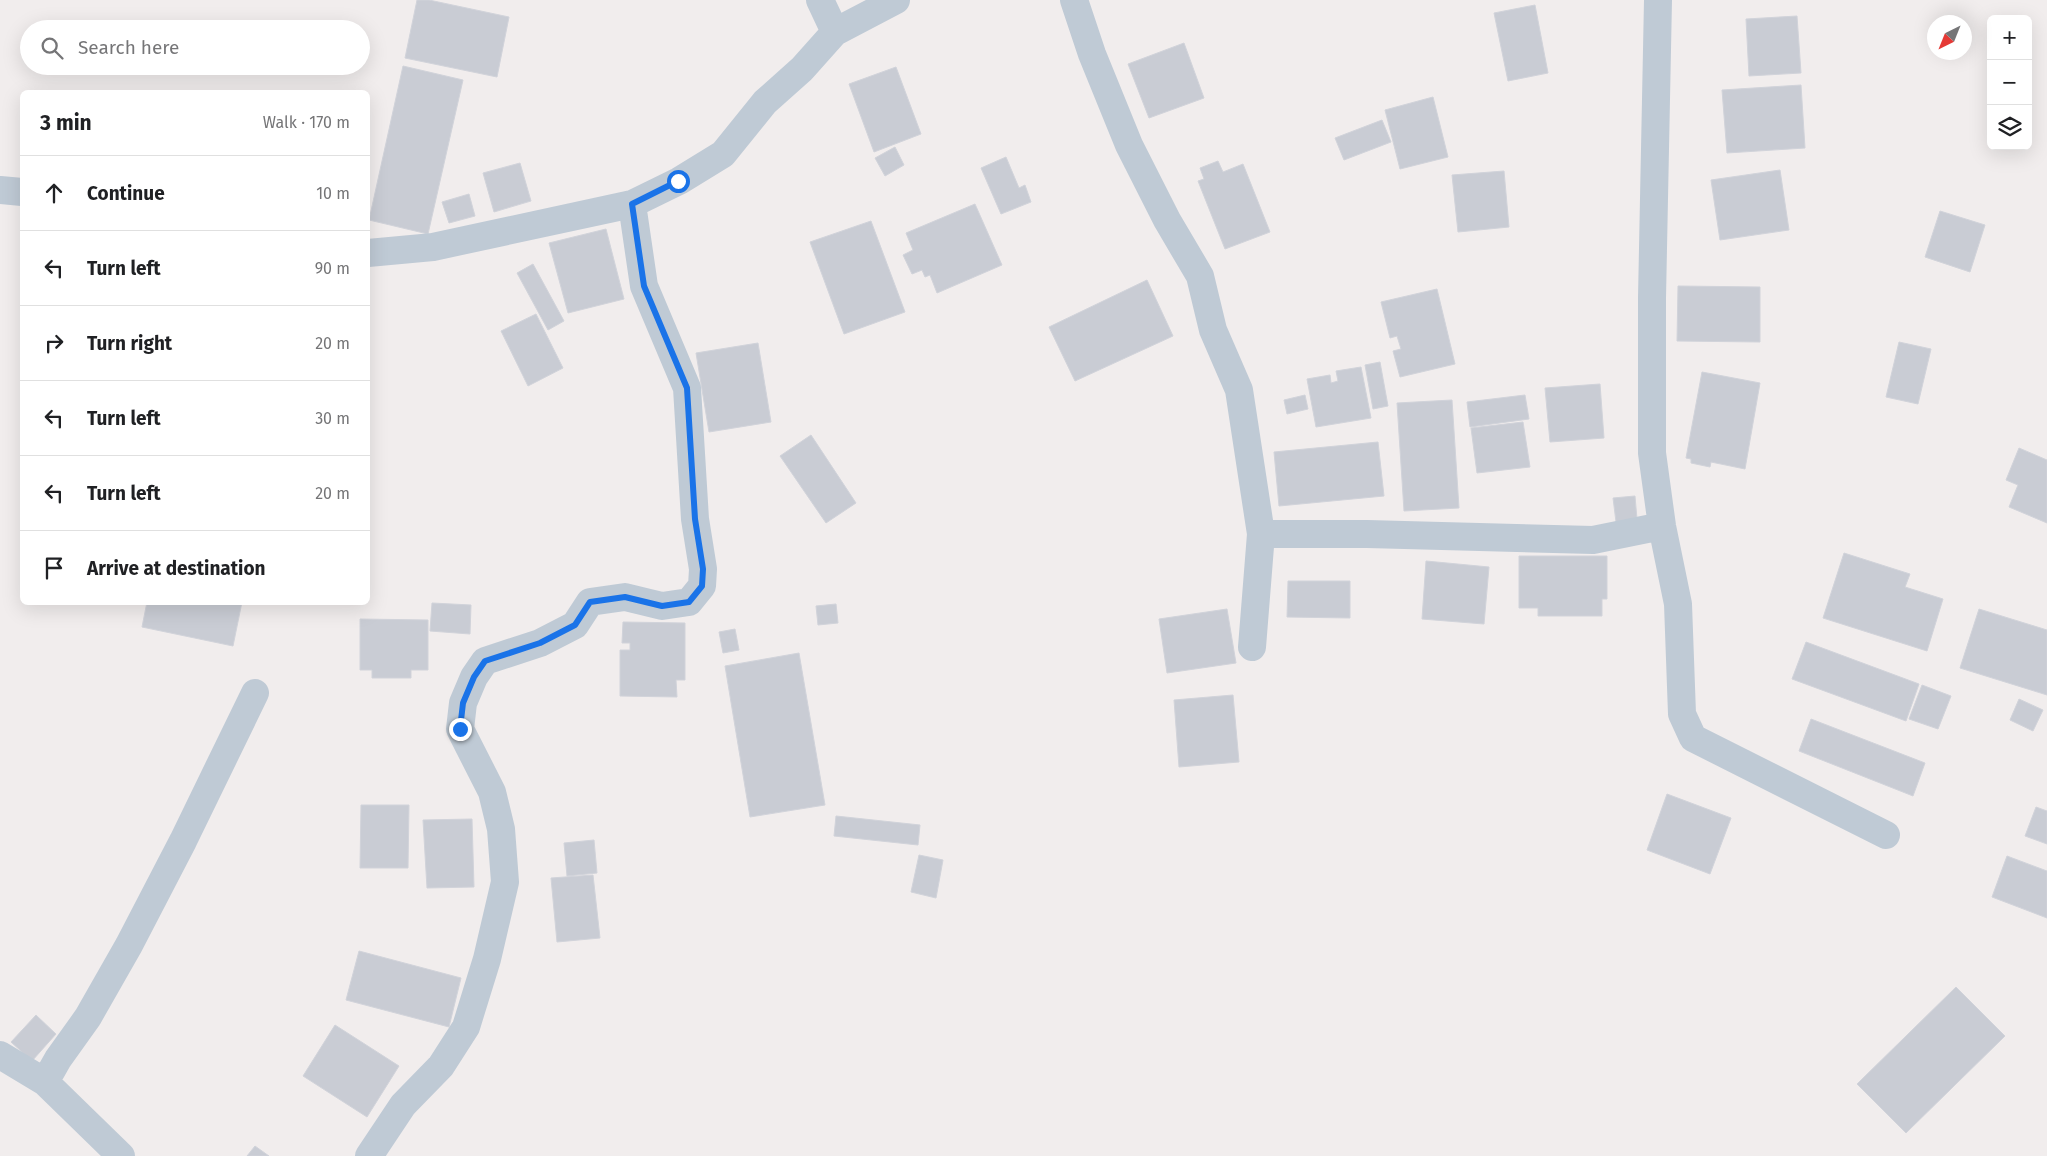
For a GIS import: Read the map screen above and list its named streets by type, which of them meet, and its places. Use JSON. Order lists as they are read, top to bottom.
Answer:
{
  "north": "bottom left",
  "page": {
    "map_buttons": ["+", "−"],
    "search": "Search here",
    "heading": ["3 min", "Walk · 170 m"],
    "list": [
      ["Continue", "10 m"],
      ["Turn left", "90 m"],
      ["Turn right", "20 m"],
      ["Turn left", "30 m"],
      ["Turn left", "20 m"],
      "Arrive at destination"
    ]
  }
}
